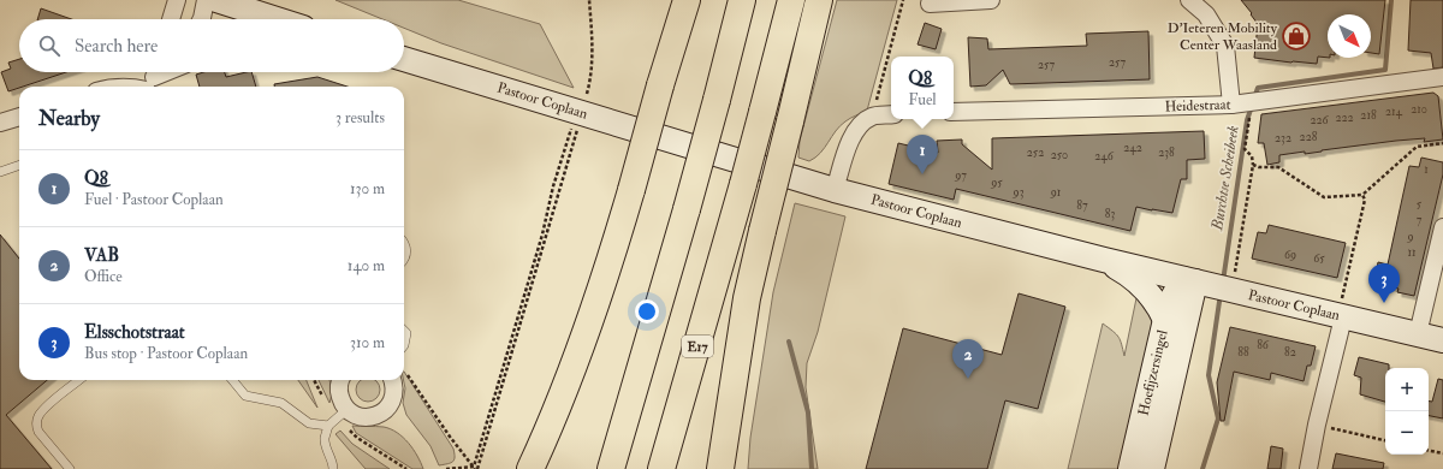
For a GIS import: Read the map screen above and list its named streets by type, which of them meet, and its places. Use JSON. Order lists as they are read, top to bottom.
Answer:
{
  "streets": {
    "highway": ["E17"],
    "street": ["Pastoor Coplaan", "Heidestraat", "Hoefijzersingel"]
  },
  "crossings": [
    ["Pastoor Coplaan", "Hoefijzersingel"]
  ],
  "water": ["Burchtse Scheibeek"],
  "places": {
    "shop": ["D’Ieteren Mobility Center Waasland"]
  },
  "house_numbers": [
    "257",
    "257",
    "210",
    "214",
    "218",
    "222",
    "226",
    "228",
    "232",
    "242",
    "252",
    "238",
    "250",
    "246",
    "1",
    "97",
    "95",
    "93",
    "91",
    "5",
    "87",
    "83",
    "7",
    "9",
    "11",
    "69",
    "65",
    "86",
    "88",
    "82"
  ],
  "north": "bottom right",
  "page": {
    "search": "Search here",
    "popup": ["Q8", "Fuel"],
    "heading": ["Nearby", "3 results"],
    "pins": ["1", "3", "2"],
    "list": [
      {
        "mark": "1",
        "name": "Q8",
        "note": "Fuel · Pastoor Coplaan",
        "value": "130 m"
      },
      {
        "mark": "2",
        "name": "VAB",
        "note": "Office",
        "value": "140 m"
      },
      {
        "mark": "3",
        "name": "Elsschotstraat",
        "note": "Bus stop · Pastoor Coplaan",
        "value": "310 m"
      }
    ],
    "map_buttons": ["+", "−"]
  }
}
